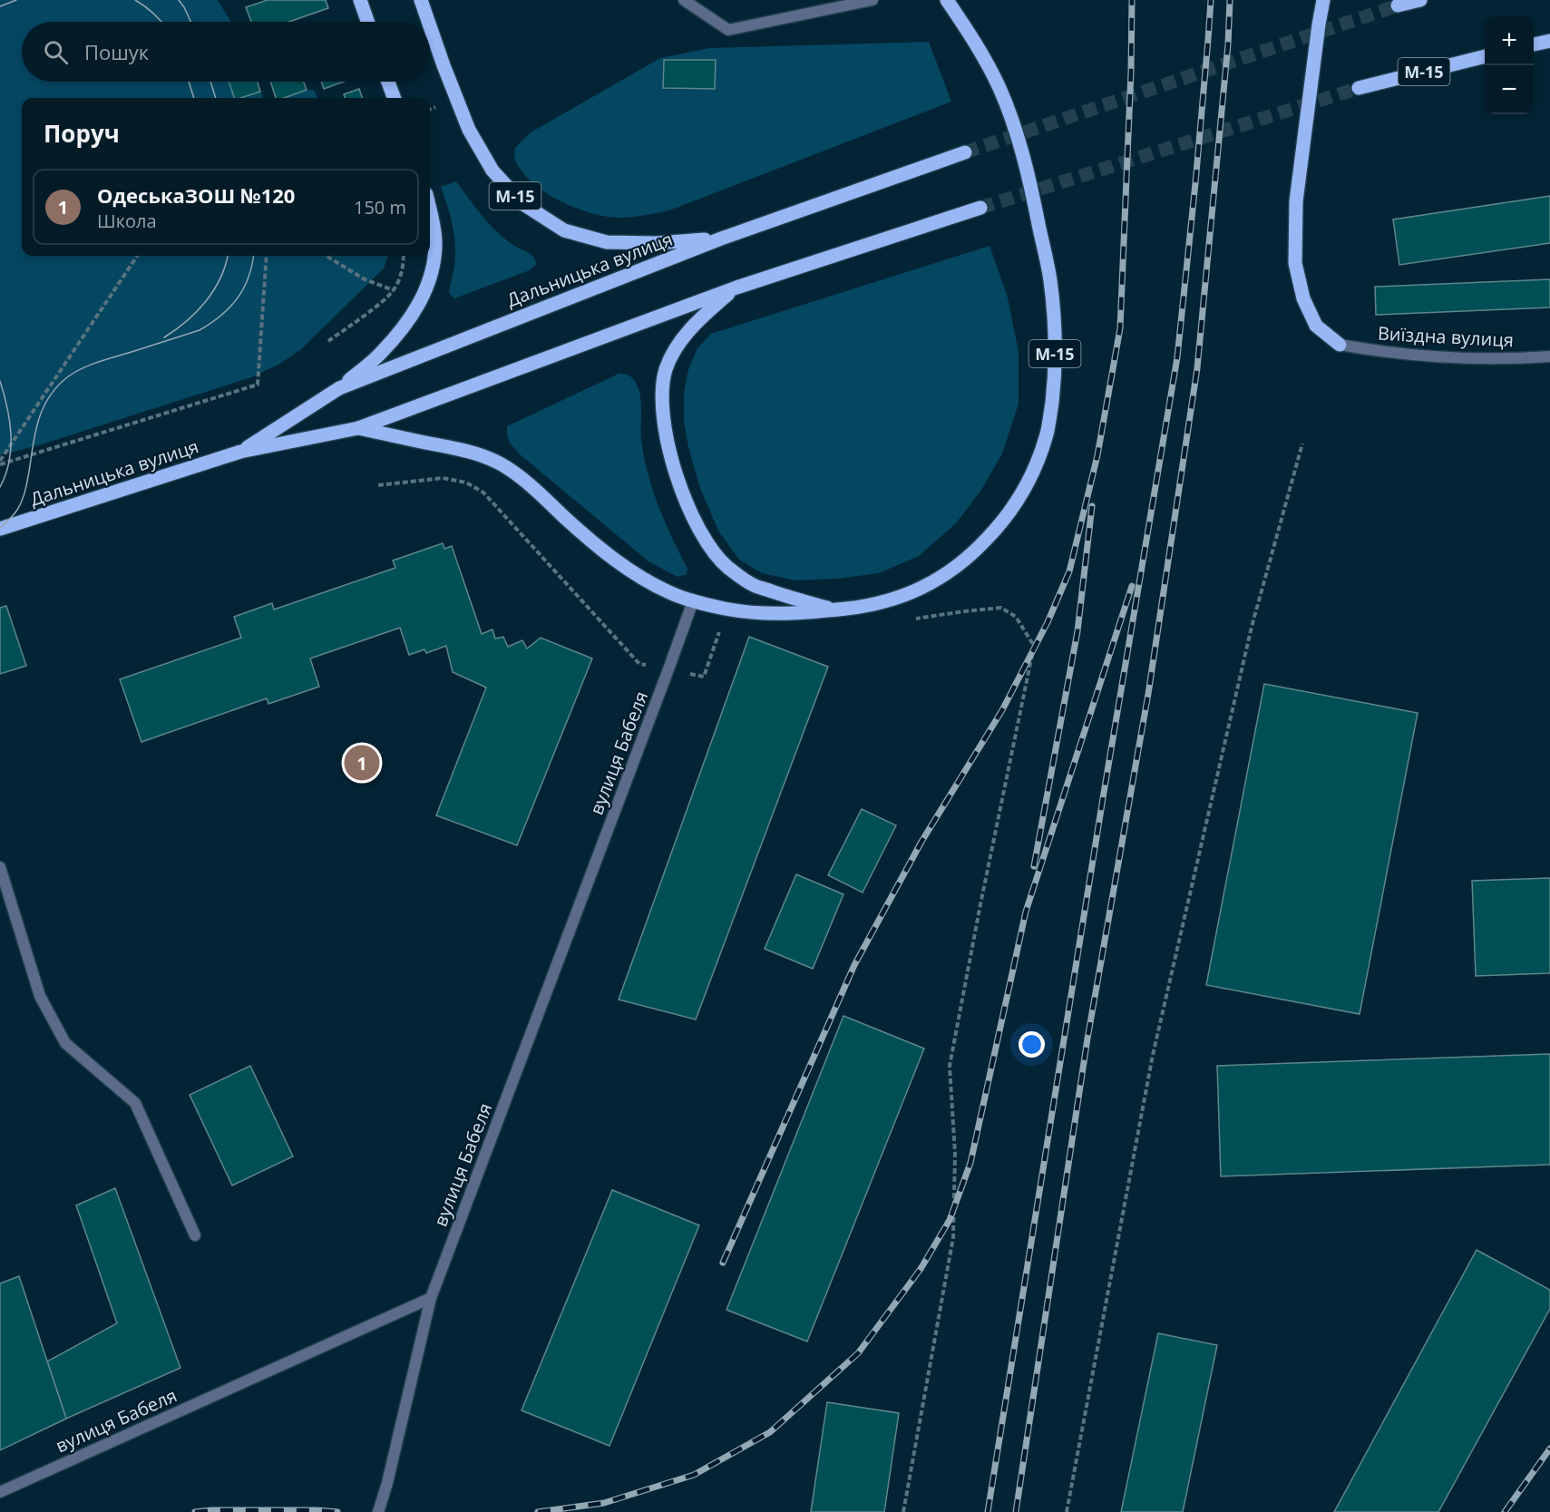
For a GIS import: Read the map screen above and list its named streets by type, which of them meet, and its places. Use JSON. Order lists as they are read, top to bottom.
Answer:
{
  "streets": {
    "main road": ["М-15", "Дальницька вулиця"],
    "street": ["Виїздна вулиця", "вулиця Бабеля"]
  },
  "crossings": [
    ["М-15", "Дальницька вулиця"]
  ],
  "page": {
    "map_buttons": ["+", "−"],
    "search": "Пошук",
    "heading": "Поруч",
    "list": [
      {
        "mark": "1",
        "name": "ОдеськаЗОШ №120",
        "note": "Школа",
        "value": "150 m"
      }
    ],
    "pins": "1"
  }
}
